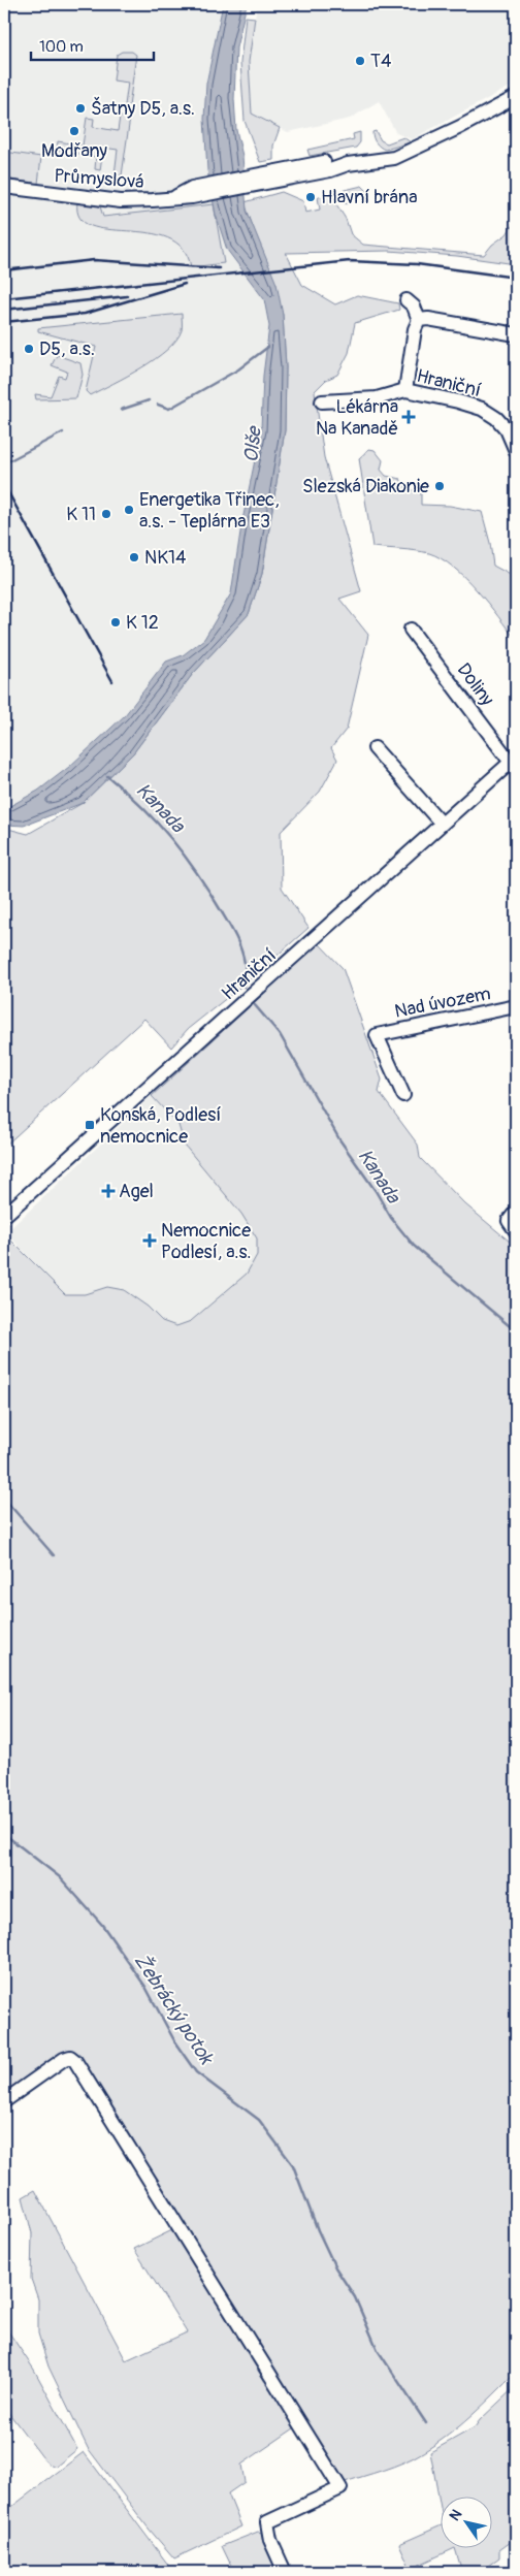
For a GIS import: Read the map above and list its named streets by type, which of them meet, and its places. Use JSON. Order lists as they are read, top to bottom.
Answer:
{
  "streets": {
    "street": [
      "Průmyslová",
      "Hraniční",
      "Doliny",
      "Nad úvozem"
    ]
  },
  "crossings": [
    ["Hraniční", "Doliny"]
  ],
  "water": ["Olše", "Kanada", "Žebrácký potok"],
  "places": {
    "other": [
      "T4",
      "Šatny D5, a.s.",
      "Modřany",
      "Hlavní brána",
      "D5, a.s.",
      "Slezská Diakonie",
      "Energetika Třinec, a.s. - Teplárna E3",
      "K 11",
      "NK14",
      "K 12"
    ],
    "health": ["Lékárna Na Kanadě", "Agel", "Nemocnice Podlesí, a.s."],
    "transit": ["Konská, Podlesí nemocnice"]
  },
  "scale_bar": "100 m",
  "north": "top left"
}
